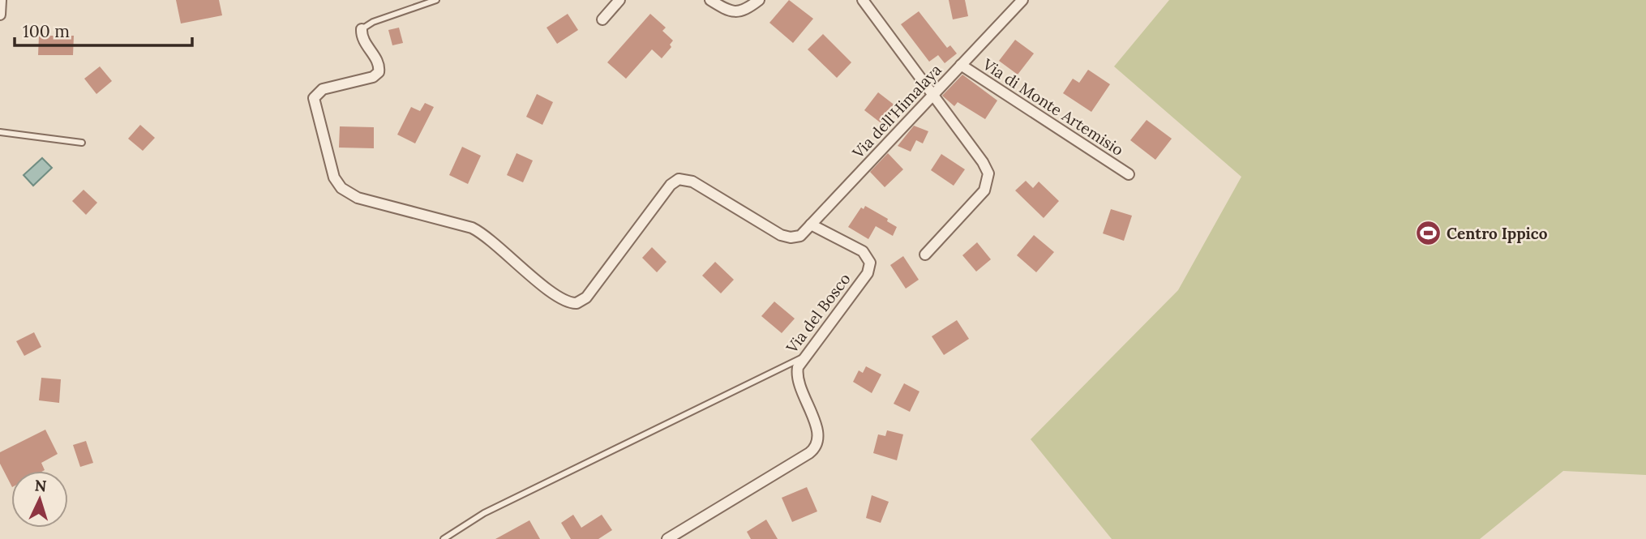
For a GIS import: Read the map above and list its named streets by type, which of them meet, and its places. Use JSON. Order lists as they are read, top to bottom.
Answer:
{
  "streets": {
    "street": ["Via di Monte Artemisio", "Via dell'Himalaya", "Via del Bosco"]
  },
  "crossings": [
    ["Via di Monte Artemisio", "Via dell'Himalaya"],
    ["Via dell'Himalaya", "Via del Bosco"]
  ],
  "places": {
    "sports": ["Centro Ippico"]
  },
  "scale_bar": "100 m",
  "north": "top"
}
